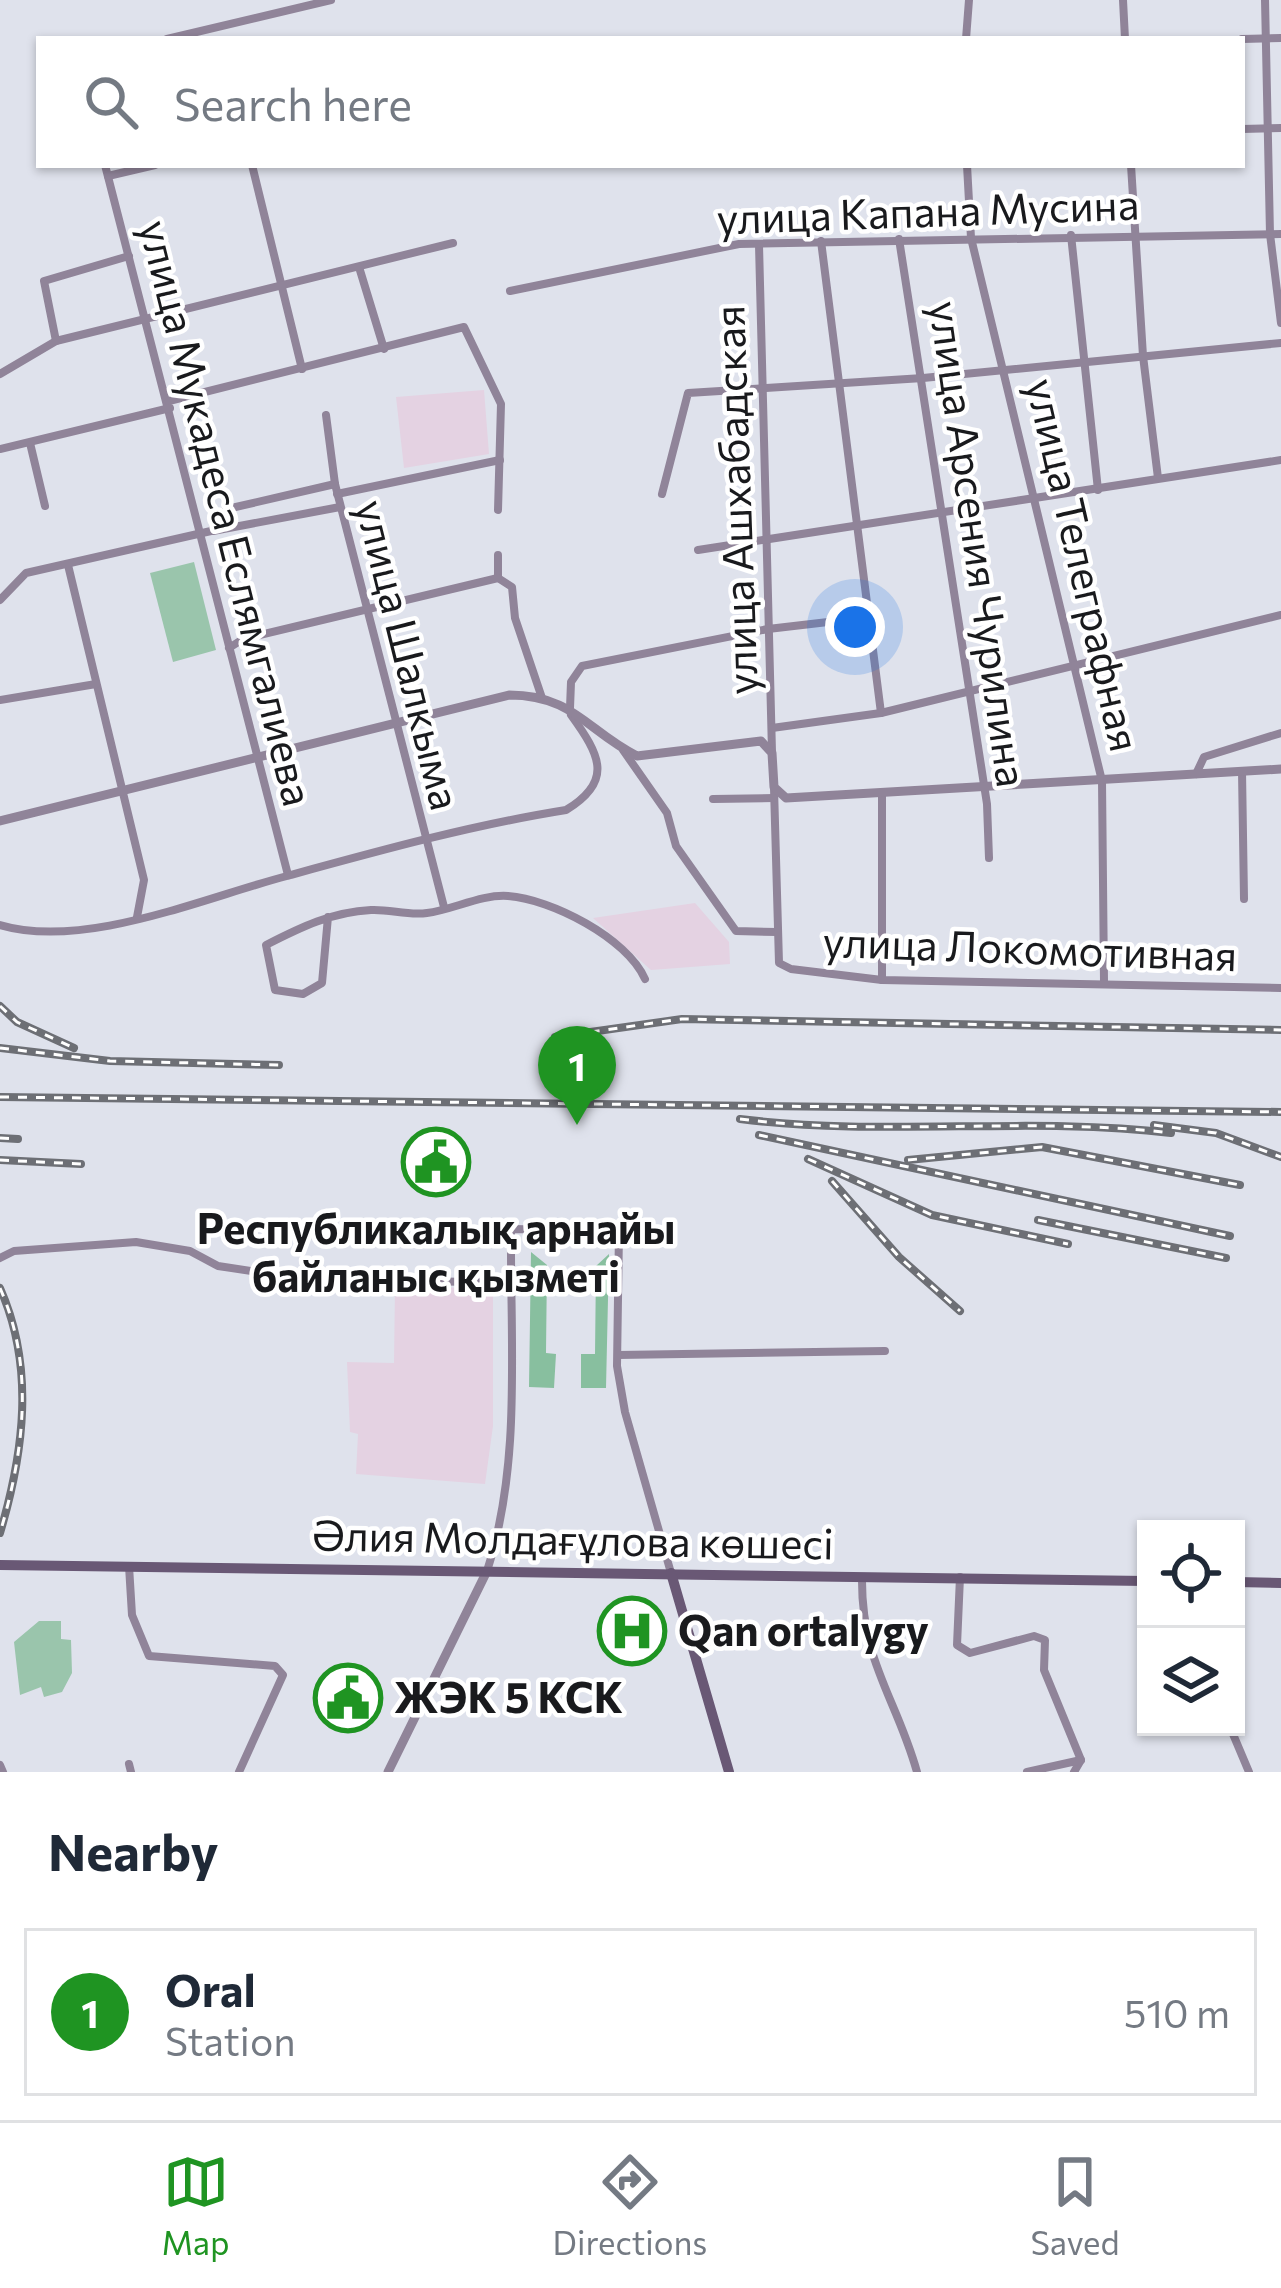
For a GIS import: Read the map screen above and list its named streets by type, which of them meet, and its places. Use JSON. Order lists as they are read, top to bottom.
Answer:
{
  "streets": {
    "main road": ["Әлия Молдағұлова көшесі"],
    "street": [
      "улица Капана Мусина",
      "улица Ашхабадская",
      "улица Мукадеса Еслямгалиева",
      "улица Арсения Чурилина",
      "улица Телеграфная",
      "улица Шалкыма",
      "улица Локомотивная"
    ]
  },
  "crossings": [
    ["улица Капана Мусина", "улица Ашхабадская"],
    ["улица Капана Мусина", "улица Арсения Чурилина"],
    ["улица Капана Мусина", "улица Телеграфная"],
    ["улица Телеграфная", "улица Локомотивная"]
  ],
  "places": {
    "public building": ["Республикалық арнайы байланыс қызметі", "ЖЭК 5 КСК"],
    "hospital": ["Qan ortalygy"]
  },
  "page": {
    "search": "Search here",
    "pins": "1",
    "heading": "Nearby",
    "list": [
      {
        "mark": "1",
        "name": "Oral",
        "note": "Station",
        "value": "510 m"
      }
    ],
    "nav": ["Map", "Directions", "Saved"]
  }
}
